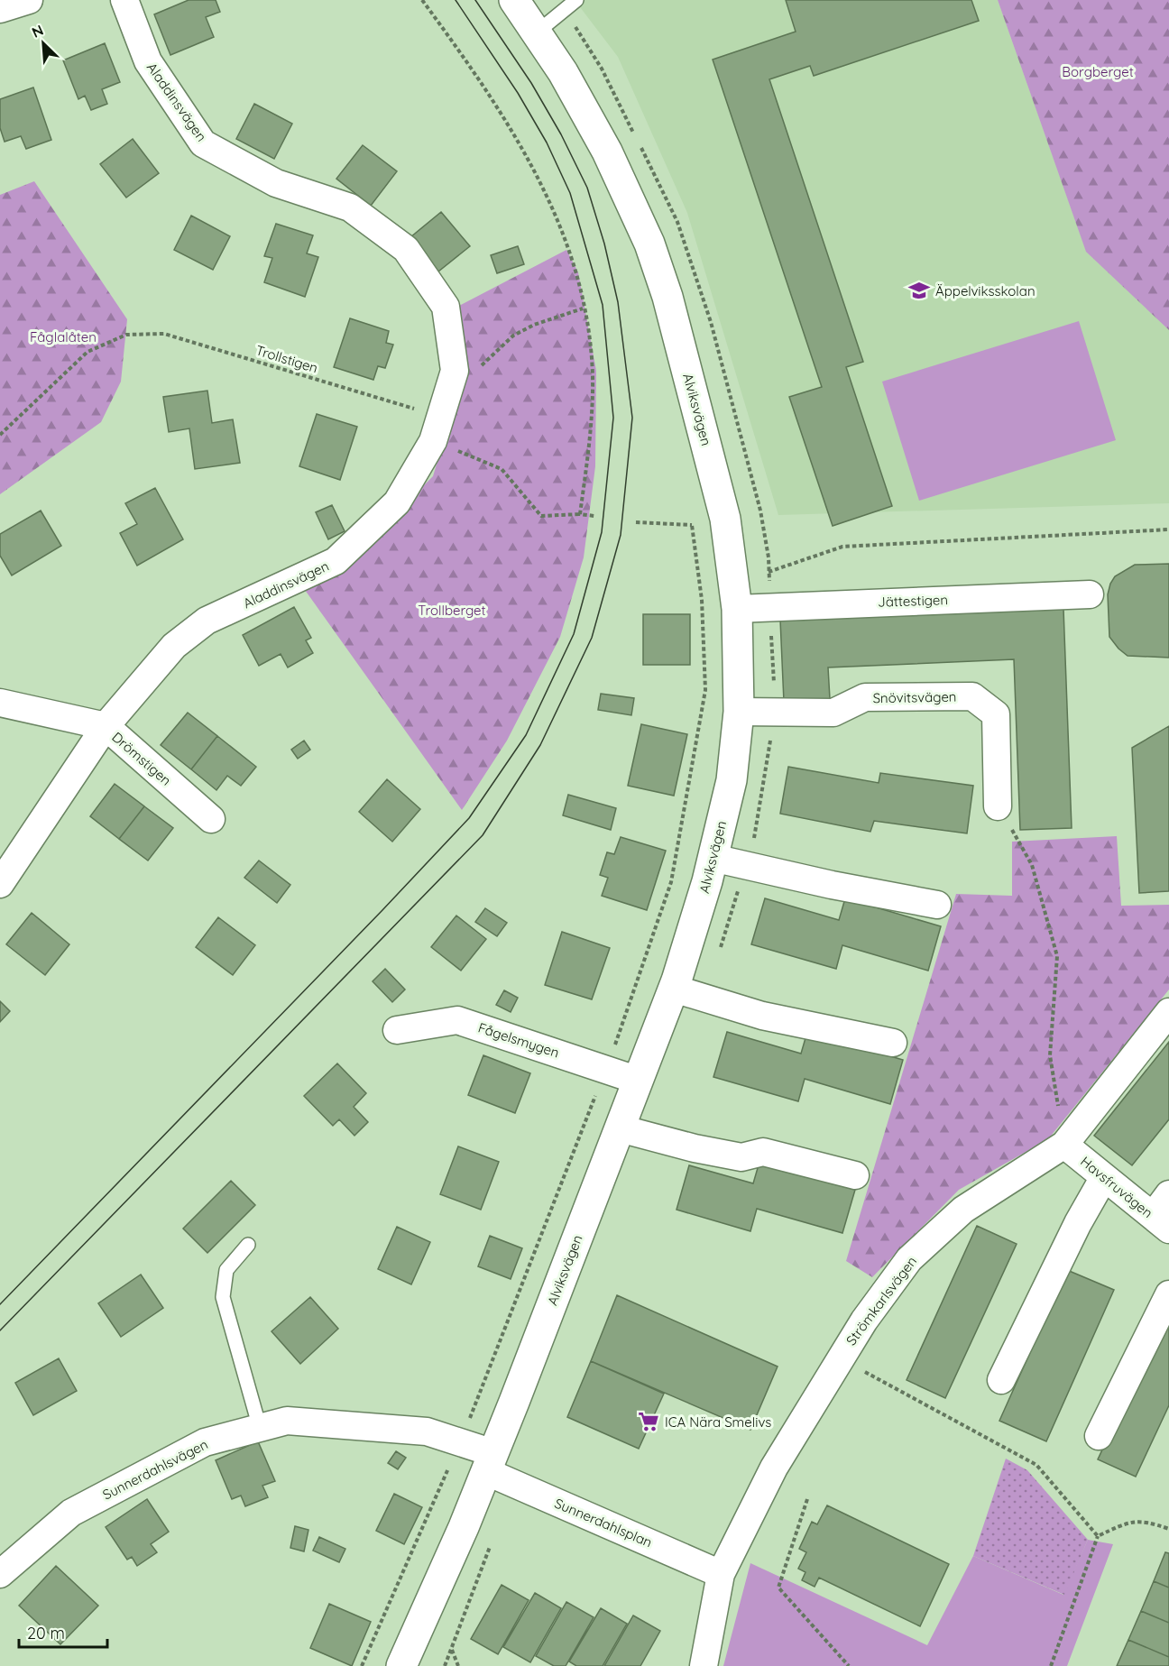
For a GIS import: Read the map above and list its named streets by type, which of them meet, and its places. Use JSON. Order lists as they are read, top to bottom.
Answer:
{
  "streets": {
    "street": [
      "Aladdinsvägen",
      "Alviksvägen",
      "Jättestigen",
      "Snövitsvägen",
      "Drömstigen",
      "Fågelsmygen",
      "Havsfruvägen",
      "Strömkarlsvägen",
      "Sunnerdahlsvägen",
      "Sunnerdahlsplan"
    ],
    "path": ["Trollstigen"]
  },
  "crossings": [
    ["Aladdinsvägen", "Trollstigen"],
    ["Aladdinsvägen", "Drömstigen"],
    ["Alviksvägen", "Jättestigen"],
    ["Alviksvägen", "Snövitsvägen"],
    ["Alviksvägen", "Fågelsmygen"],
    ["Alviksvägen", "Sunnerdahlsvägen"],
    ["Alviksvägen", "Sunnerdahlsplan"],
    ["Havsfruvägen", "Strömkarlsvägen"],
    ["Strömkarlsvägen", "Sunnerdahlsplan"],
    ["Sunnerdahlsvägen", "Sunnerdahlsplan"]
  ],
  "parks": ["Borgberget", "Fåglalåten", "Trollberget"],
  "places": {
    "school or university": ["Äppelviksskolan"],
    "supermarket": ["ICA Nära Smelivs"]
  },
  "scale_bar": "20 m",
  "north": "top left"
}
